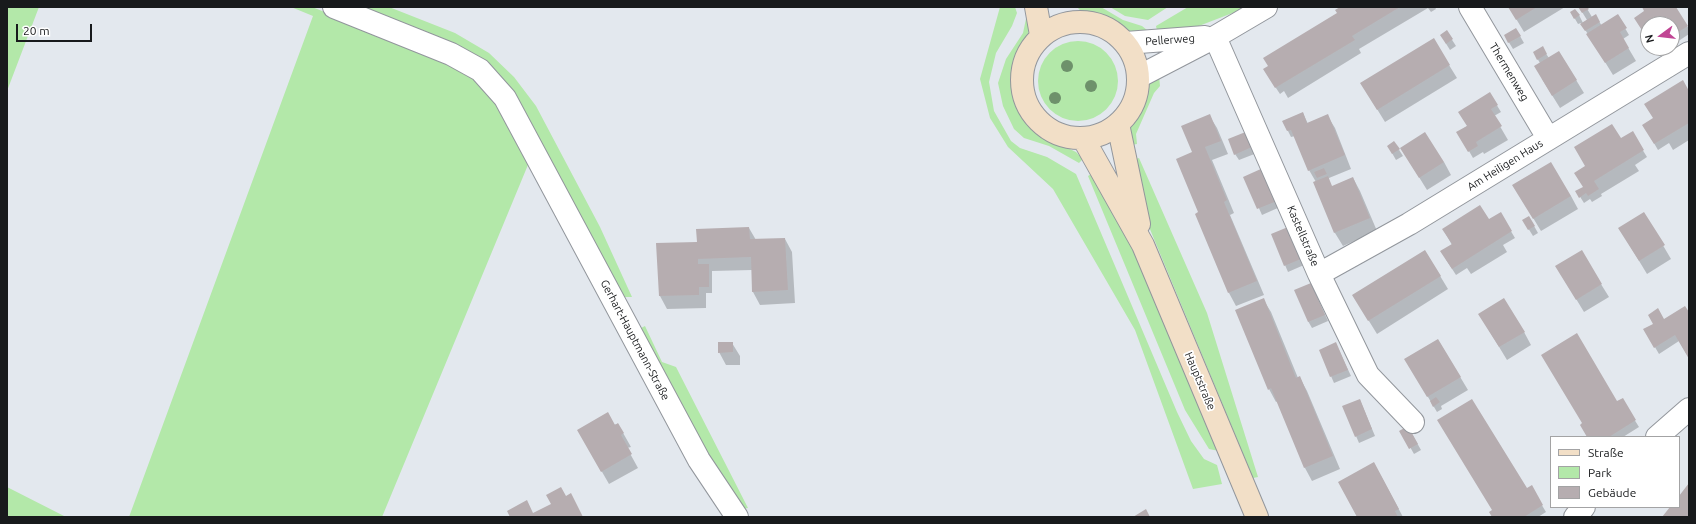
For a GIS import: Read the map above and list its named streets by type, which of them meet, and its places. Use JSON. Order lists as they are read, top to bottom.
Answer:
{
  "streets": {
    "main road": ["Hauptstraße"],
    "street": [
      "Pellerweg",
      "Thermenweg",
      "Am Heiligen Haus",
      "Kastellstraße",
      "Gerhart-Hauptmann-Straße"
    ]
  },
  "crossings": [
    ["Pellerweg", "Kastellstraße"],
    ["Pellerweg", "Hauptstraße"],
    ["Thermenweg", "Am Heiligen Haus"],
    ["Am Heiligen Haus", "Kastellstraße"]
  ],
  "legend": ["Straße", "Park", "Gebäude"],
  "scale_bar": "20 m",
  "north": "left"
}
